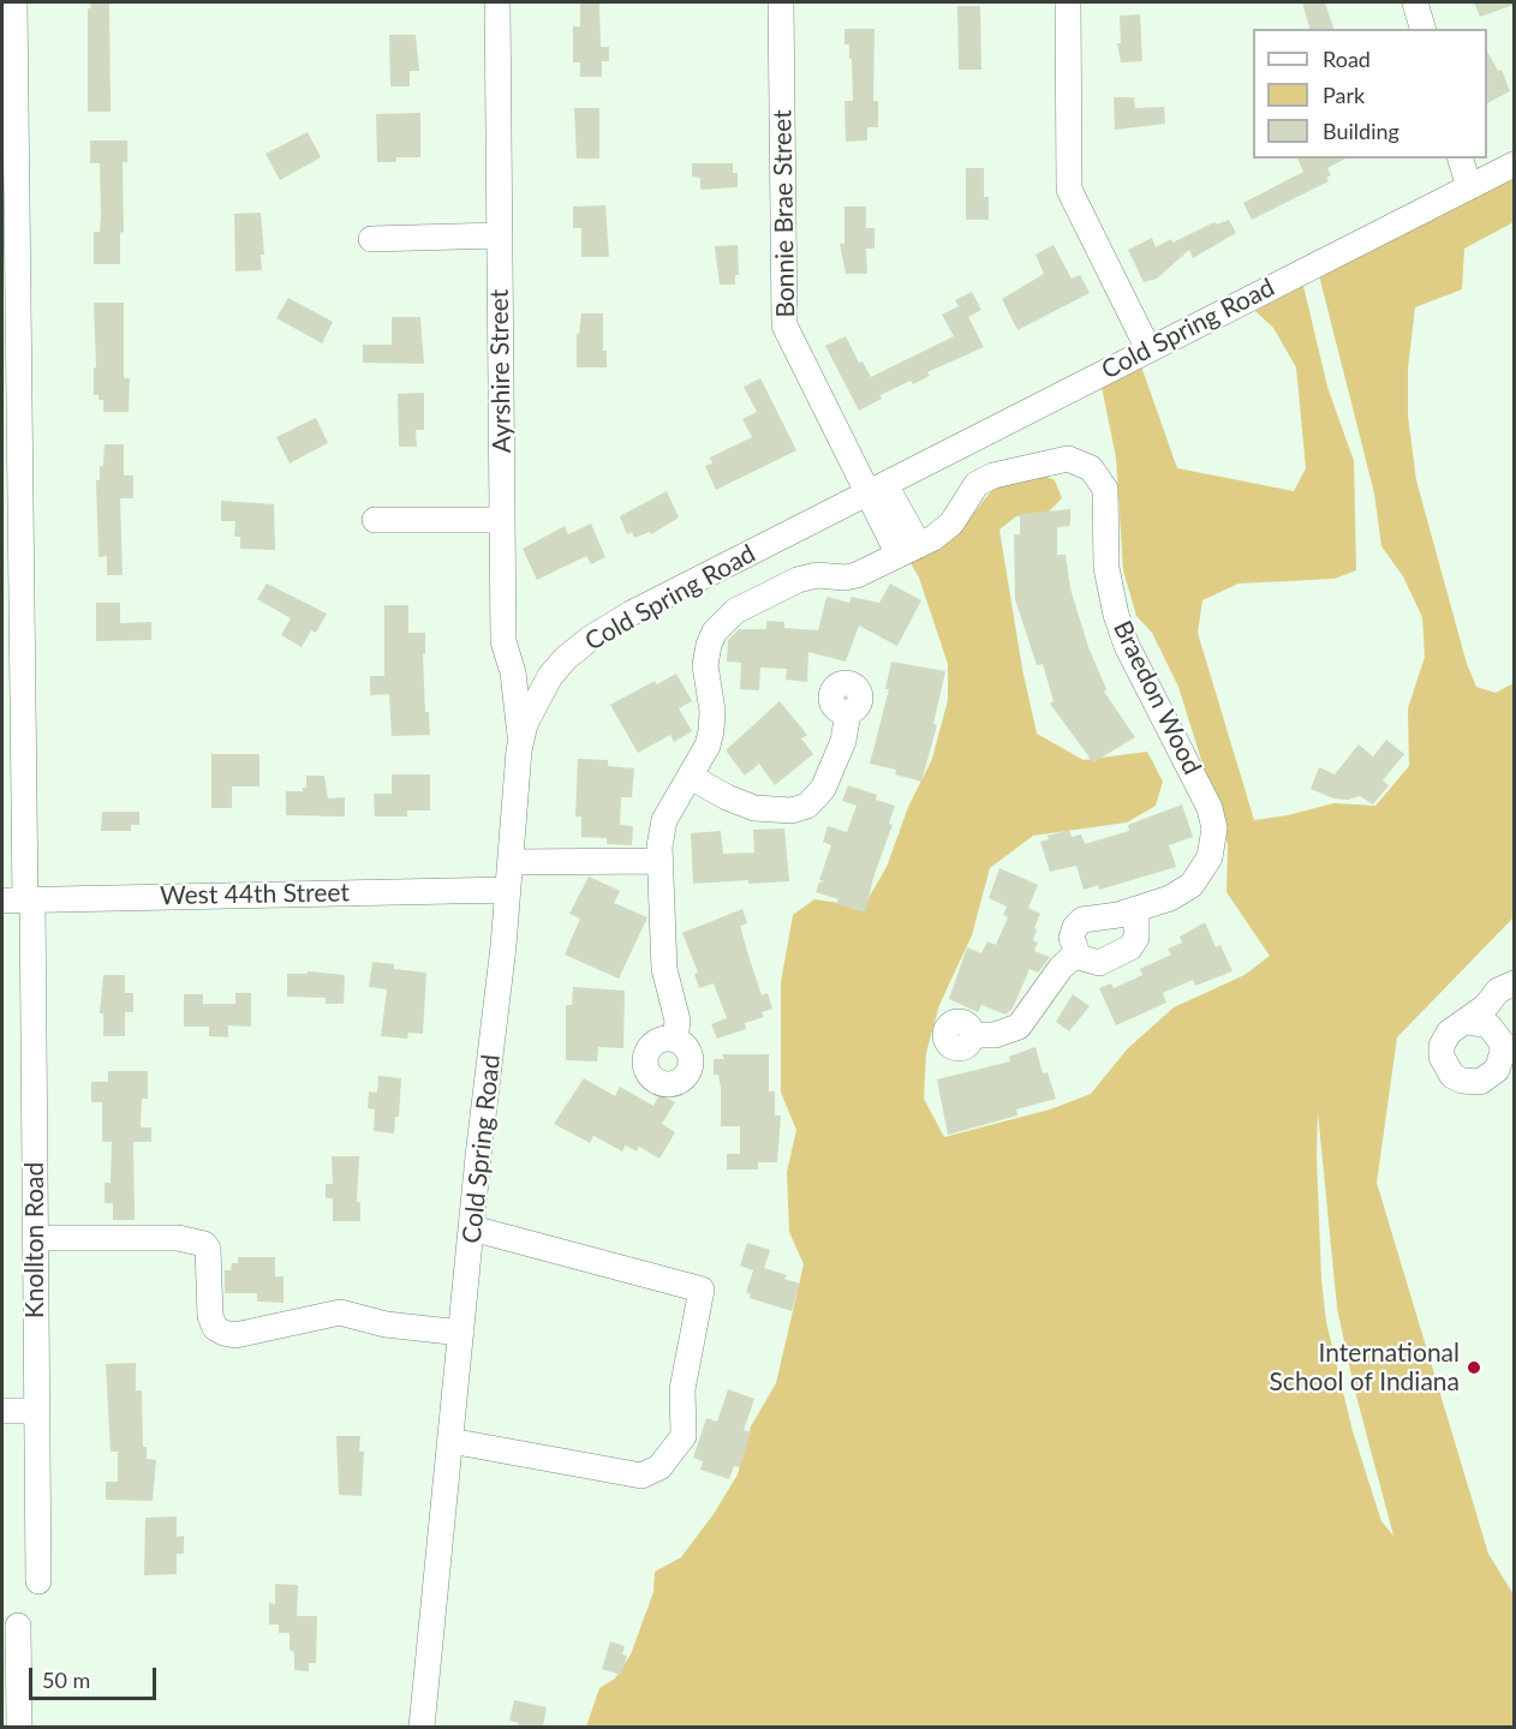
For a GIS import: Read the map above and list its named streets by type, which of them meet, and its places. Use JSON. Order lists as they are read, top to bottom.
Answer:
{
  "streets": {
    "street": [
      "Bonnie Brae Street",
      "Cold Spring Road",
      "Ayrshire Street",
      "Braedon Wood",
      "West 44th Street",
      "Knollton Road"
    ]
  },
  "crossings": [
    ["Bonnie Brae Street", "Cold Spring Road"],
    ["Bonnie Brae Street", "Braedon Wood"],
    ["Cold Spring Road", "Ayrshire Street"],
    ["Cold Spring Road", "West 44th Street"],
    ["West 44th Street", "Knollton Road"]
  ],
  "places": ["International School of Indiana"],
  "legend": ["Road", "Park", "Building"],
  "scale_bar": "50 m"
}
